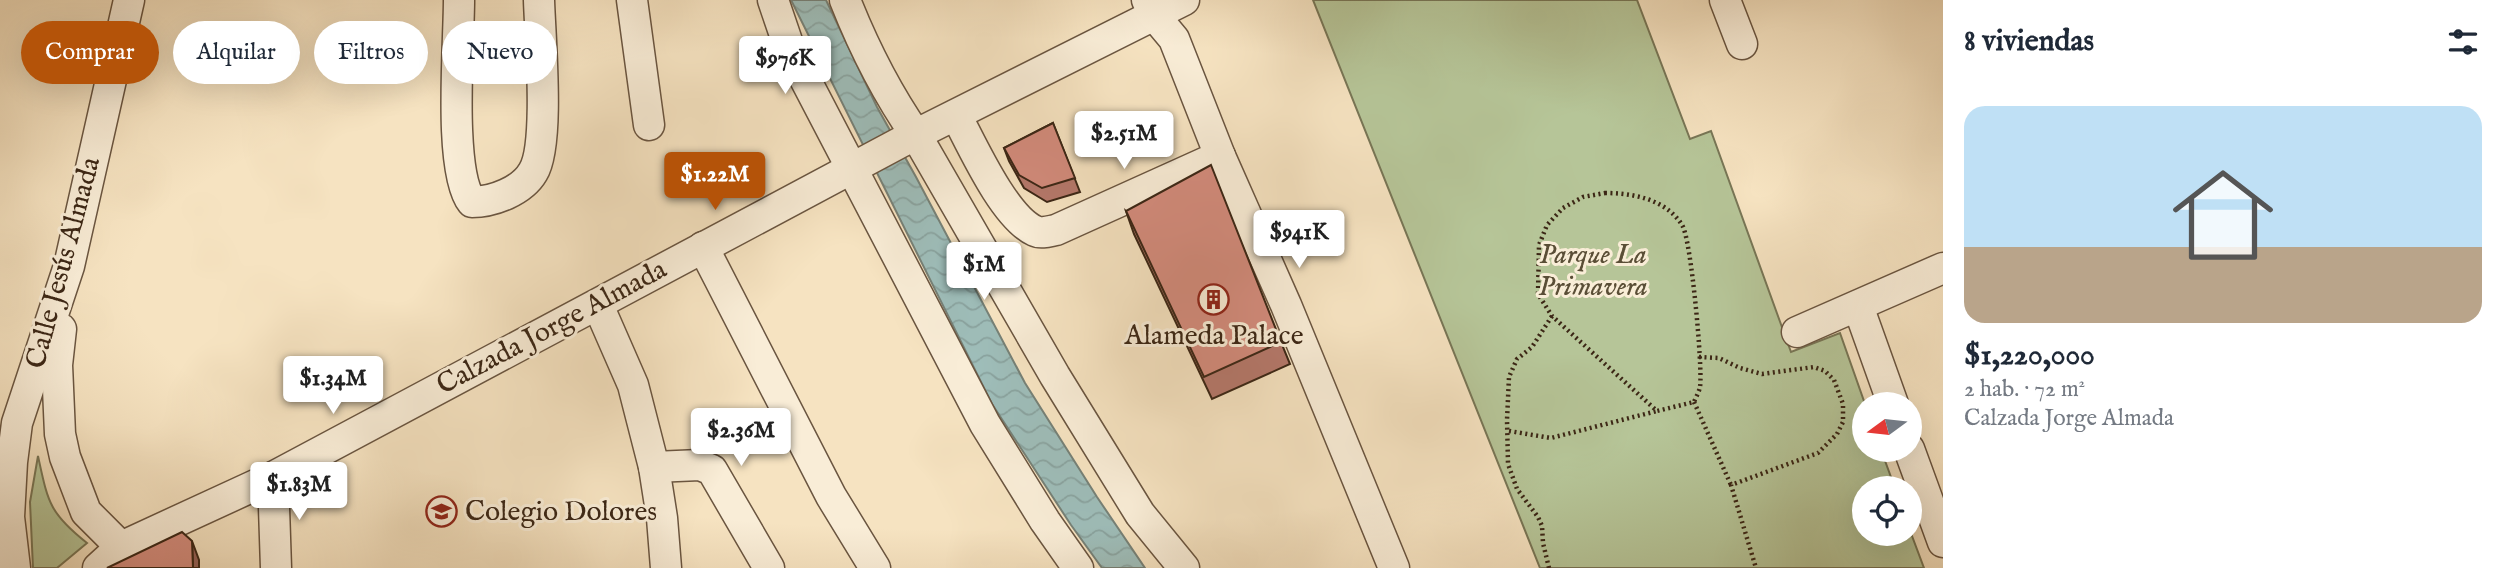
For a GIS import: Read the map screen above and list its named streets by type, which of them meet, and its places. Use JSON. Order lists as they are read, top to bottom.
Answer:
{
  "streets": {
    "street": ["Calle Jesús Almada", "Calzada Jorge Almada"]
  },
  "parks": ["Parque La Primavera"],
  "places": {
    "building": ["Alameda Palace"],
    "school or university": ["Colegio Dolores"]
  },
  "north": "left",
  "page": {
    "heading": "8 viviendas",
    "chip": [
      "Comprar",
      "Alquilar",
      "Filtros",
      "Nuevo"
    ],
    "price": [
      "$976K",
      "$2.51M",
      "$1.22M",
      "$941K",
      "$1M",
      "$1.34M",
      "$2.36M",
      "$1.83M"
    ],
    "list": [
      {
        "name": "$1,220,000",
        "note": "2 hab. · 72 m² · Calzada Jorge Almada"
      }
    ]
  }
}
